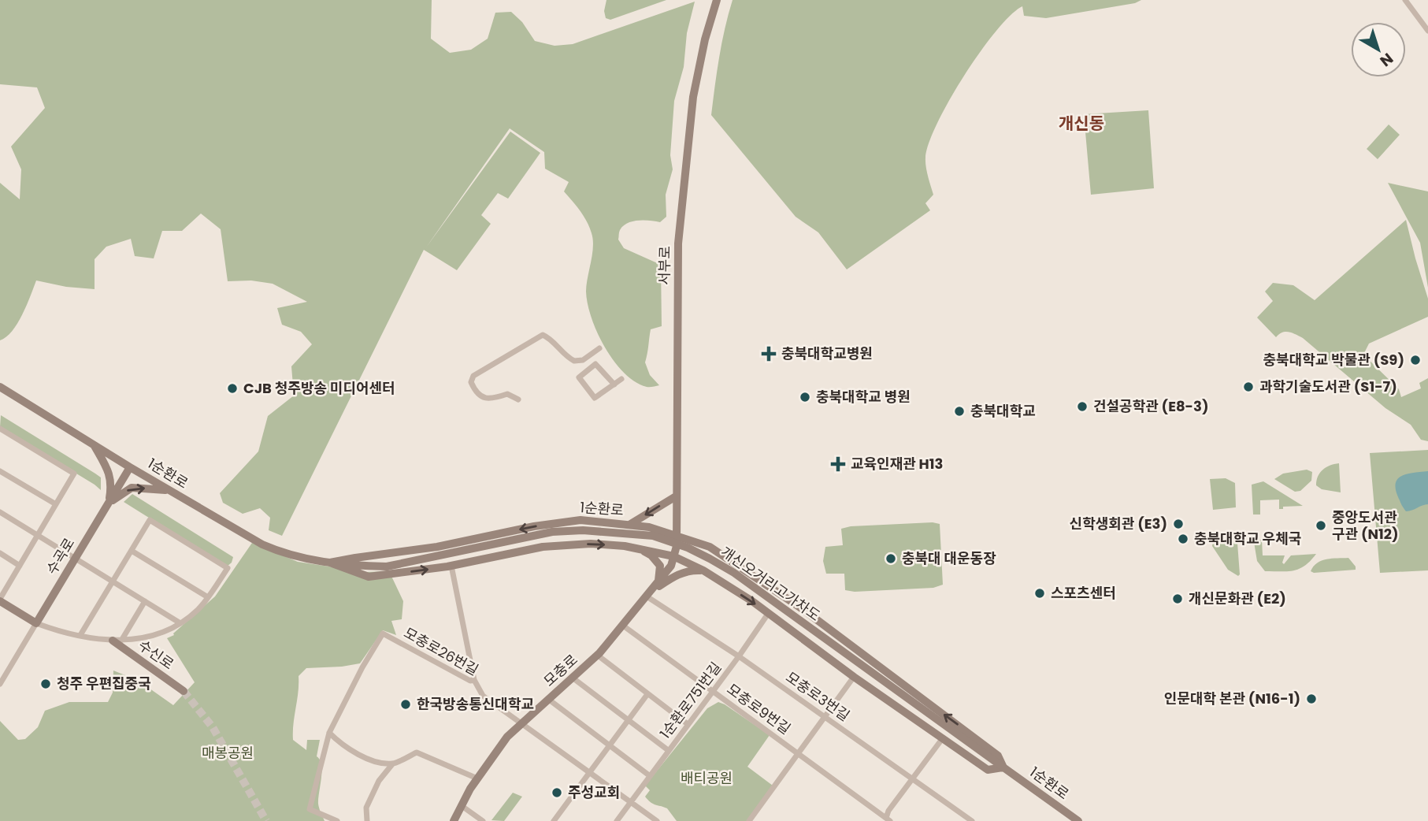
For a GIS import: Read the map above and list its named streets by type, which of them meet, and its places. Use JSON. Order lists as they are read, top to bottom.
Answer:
{
  "streets": {
    "main road": [
      "서부로",
      "1순환로",
      "수곡로",
      "개신오거리고가차도",
      "수신로",
      "모충로"
    ],
    "street": [
      "모충로26번길",
      "모충로3번길",
      "1순환로751번길",
      "모충로9번길"
    ]
  },
  "crossings": [
    ["서부로", "1순환로"],
    ["서부로", "모충로"],
    ["1순환로", "수곡로"],
    ["1순환로", "개신오거리고가차도"],
    ["1순환로", "모충로"],
    ["모충로26번길", "모충로"],
    ["모충로26번길", "1순환로751번길"],
    ["모충로", "모충로3번길"],
    ["모충로", "모충로9번길"],
    ["모충로3번길", "1순환로751번길"],
    ["1순환로751번길", "모충로9번길"]
  ],
  "districts": ["개신동"],
  "parks": ["매봉공원", "배티공원"],
  "places": {
    "health": ["충북대학교병원", "교육인재관 H13"],
    "other": [
      "충북대학교 박물관 (S9)",
      "과학기술도서관 (S1-7)",
      "CJB 청주방송 미디어센터",
      "충북대학교 병원",
      "건설공학관 (E8-3)",
      "충북대학교",
      "신학생회관 (E3)",
      "중앙도서관 구관 (N12)",
      "충북대학교 우체국",
      "충북대 대운동장",
      "스포츠센터",
      "개신문화관 (E2)",
      "청주 우편집중국",
      "인문대학 본관 (N16-1)",
      "한국방송통신대학교",
      "주성교회"
    ]
  },
  "north": "bottom right"
}
